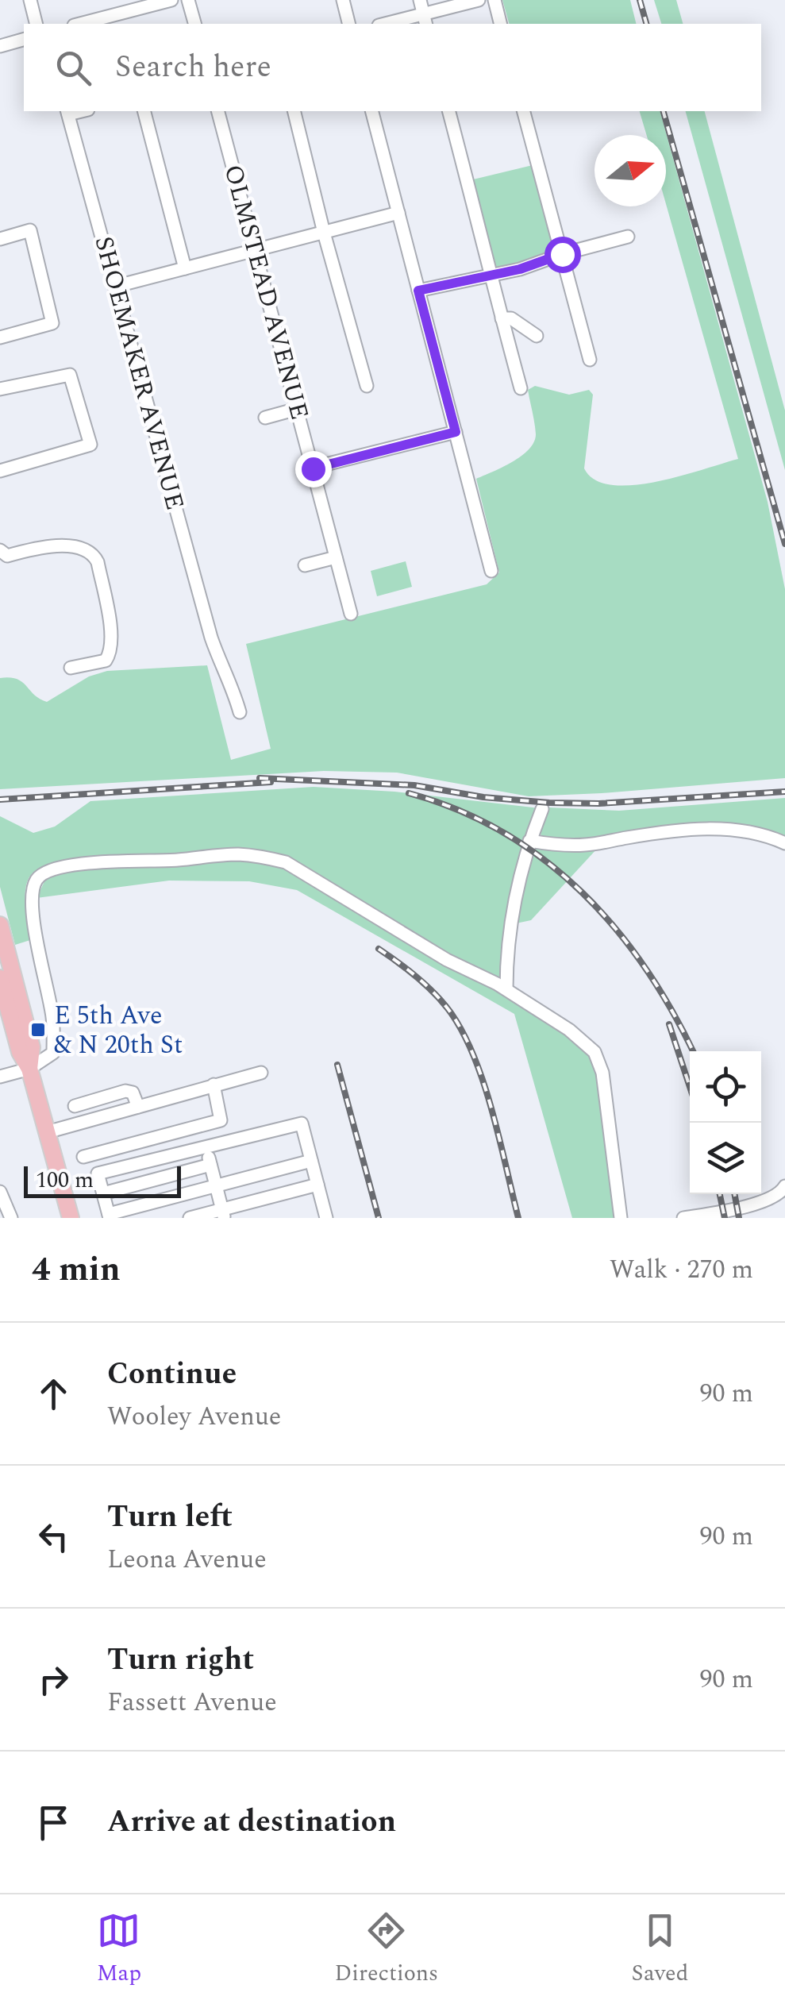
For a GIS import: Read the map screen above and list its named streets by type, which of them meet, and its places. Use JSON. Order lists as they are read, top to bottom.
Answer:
{
  "streets": {
    "street": ["OLMSTEAD AVENUE", "SHOEMAKER AVENUE"]
  },
  "places": {
    "transit": ["E 5th Ave & N 20th St"]
  },
  "scale_bar": "100 m",
  "north": "right",
  "page": {
    "search": "Search here",
    "scale": "100 m",
    "heading": ["4 min", "Walk · 270 m"],
    "list": [
      ["Continue", "Wooley Avenue", "90 m"],
      ["Turn left", "Leona Avenue", "90 m"],
      ["Turn right", "Fassett Avenue", "90 m"],
      "Arrive at destination"
    ],
    "nav": ["Map", "Directions", "Saved"]
  }
}
